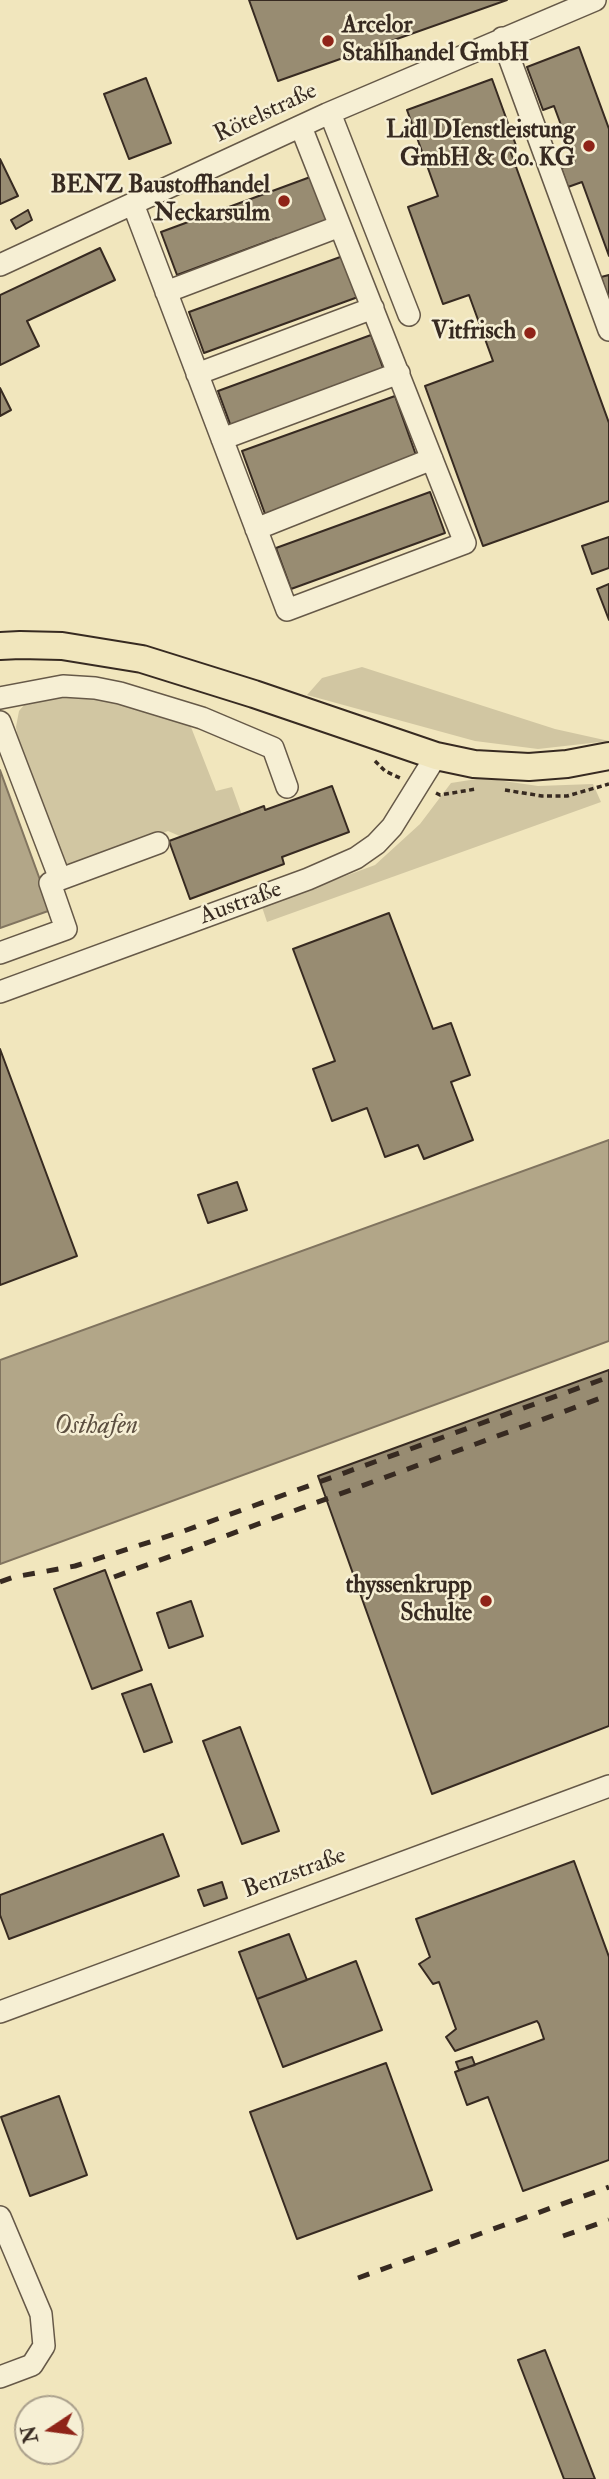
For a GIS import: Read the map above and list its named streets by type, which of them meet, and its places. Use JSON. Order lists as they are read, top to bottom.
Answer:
{
  "streets": {
    "street": ["Rötelstraße", "Austraße", "Benzstraße"]
  },
  "water": ["Osthafen"],
  "places": [
    "Arcelor Stahlhandel GmbH",
    "Lidl DIenstleistung GmbH & Co. KG",
    "BENZ Baustoffhandel Neckarsulm",
    "Vitfrisch",
    "thyssenkrupp Schulte"
  ],
  "north": "left"
}
